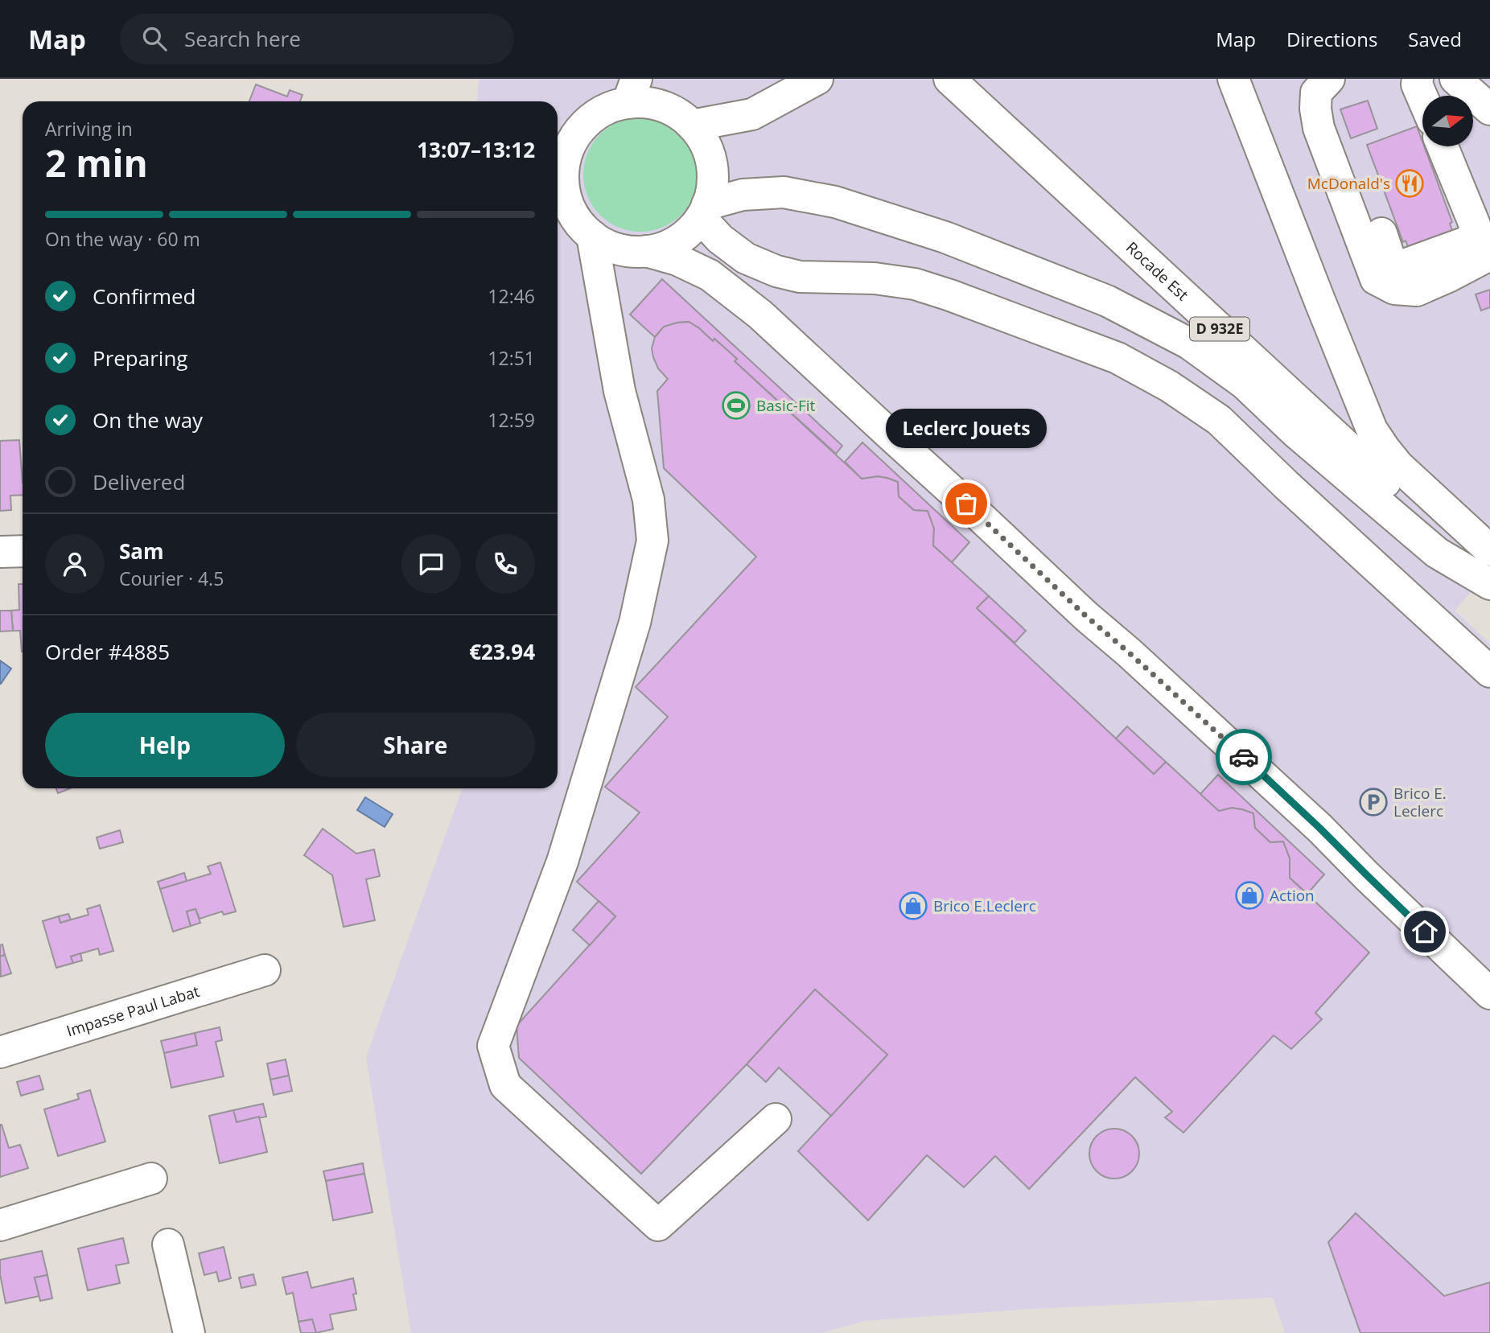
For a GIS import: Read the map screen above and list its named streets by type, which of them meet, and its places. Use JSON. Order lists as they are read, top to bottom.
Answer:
{
  "streets": {
    "main road": ["Rocade Est", "D 932E", "Impasse Paul Labat"]
  },
  "places": {
    "restaurant": ["McDonald's"],
    "sports": ["Basic-Fit"],
    "other": ["Leclerc Jouets"],
    "parking": ["Brico E. Leclerc"],
    "shop": ["Action", "Brico E.Leclerc"]
  },
  "north": "right",
  "page": {
    "header": "Map",
    "search": "Search here",
    "nav": ["Map", "Directions", "Saved"],
    "heading": ["2 min", "Arriving in", "13:07–13:12"],
    "panel": [
      "Sam",
      "Courier · 4.5",
      "Order #4885",
      "€23.94"
    ],
    "bar": "On the way · 60 m",
    "list": [
      ["Confirmed", "12:46"],
      ["Preparing", "12:51"],
      ["On the way", "12:59"],
      "Delivered"
    ],
    "bubble": "Leclerc Jouets",
    "buttons": ["Help", "Share"]
  }
}
